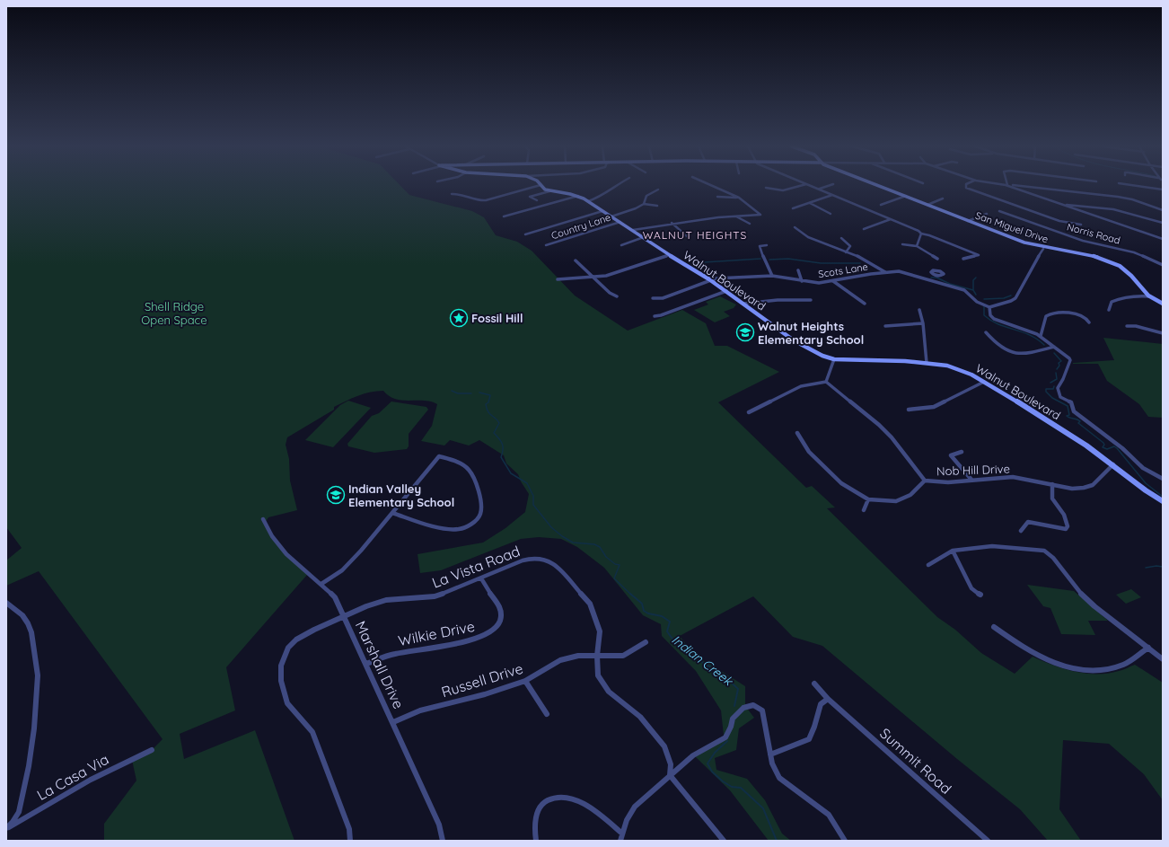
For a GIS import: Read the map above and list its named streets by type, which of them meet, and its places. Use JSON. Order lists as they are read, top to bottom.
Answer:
{
  "streets": {
    "street": [
      "Country Lane",
      "San Miguel Drive",
      "Norris Road",
      "Scots Lane",
      "Walnut Boulevard",
      "Nob Hill Drive",
      "La Vista Road",
      "Wilkie Drive",
      "Marshall Drive",
      "Russell Drive",
      "Summit Road",
      "La Casa Via"
    ]
  },
  "crossings": [
    ["Country Lane", "Walnut Boulevard"],
    ["Scots Lane", "Walnut Boulevard"],
    ["Walnut Boulevard", "Nob Hill Drive"],
    ["La Vista Road", "Wilkie Drive"],
    ["La Vista Road", "Marshall Drive"],
    ["La Vista Road", "Russell Drive"],
    ["Wilkie Drive", "Marshall Drive"],
    ["Marshall Drive", "Russell Drive"]
  ],
  "districts": ["WALNUT HEIGHTS"],
  "water": ["Indian Creek"],
  "parks": ["Shell Ridge Open Space"],
  "places": {
    "place": ["Fossil Hill"],
    "school or university": ["Walnut Heights Elementary School", "Indian Valley Elementary School"]
  }
}
